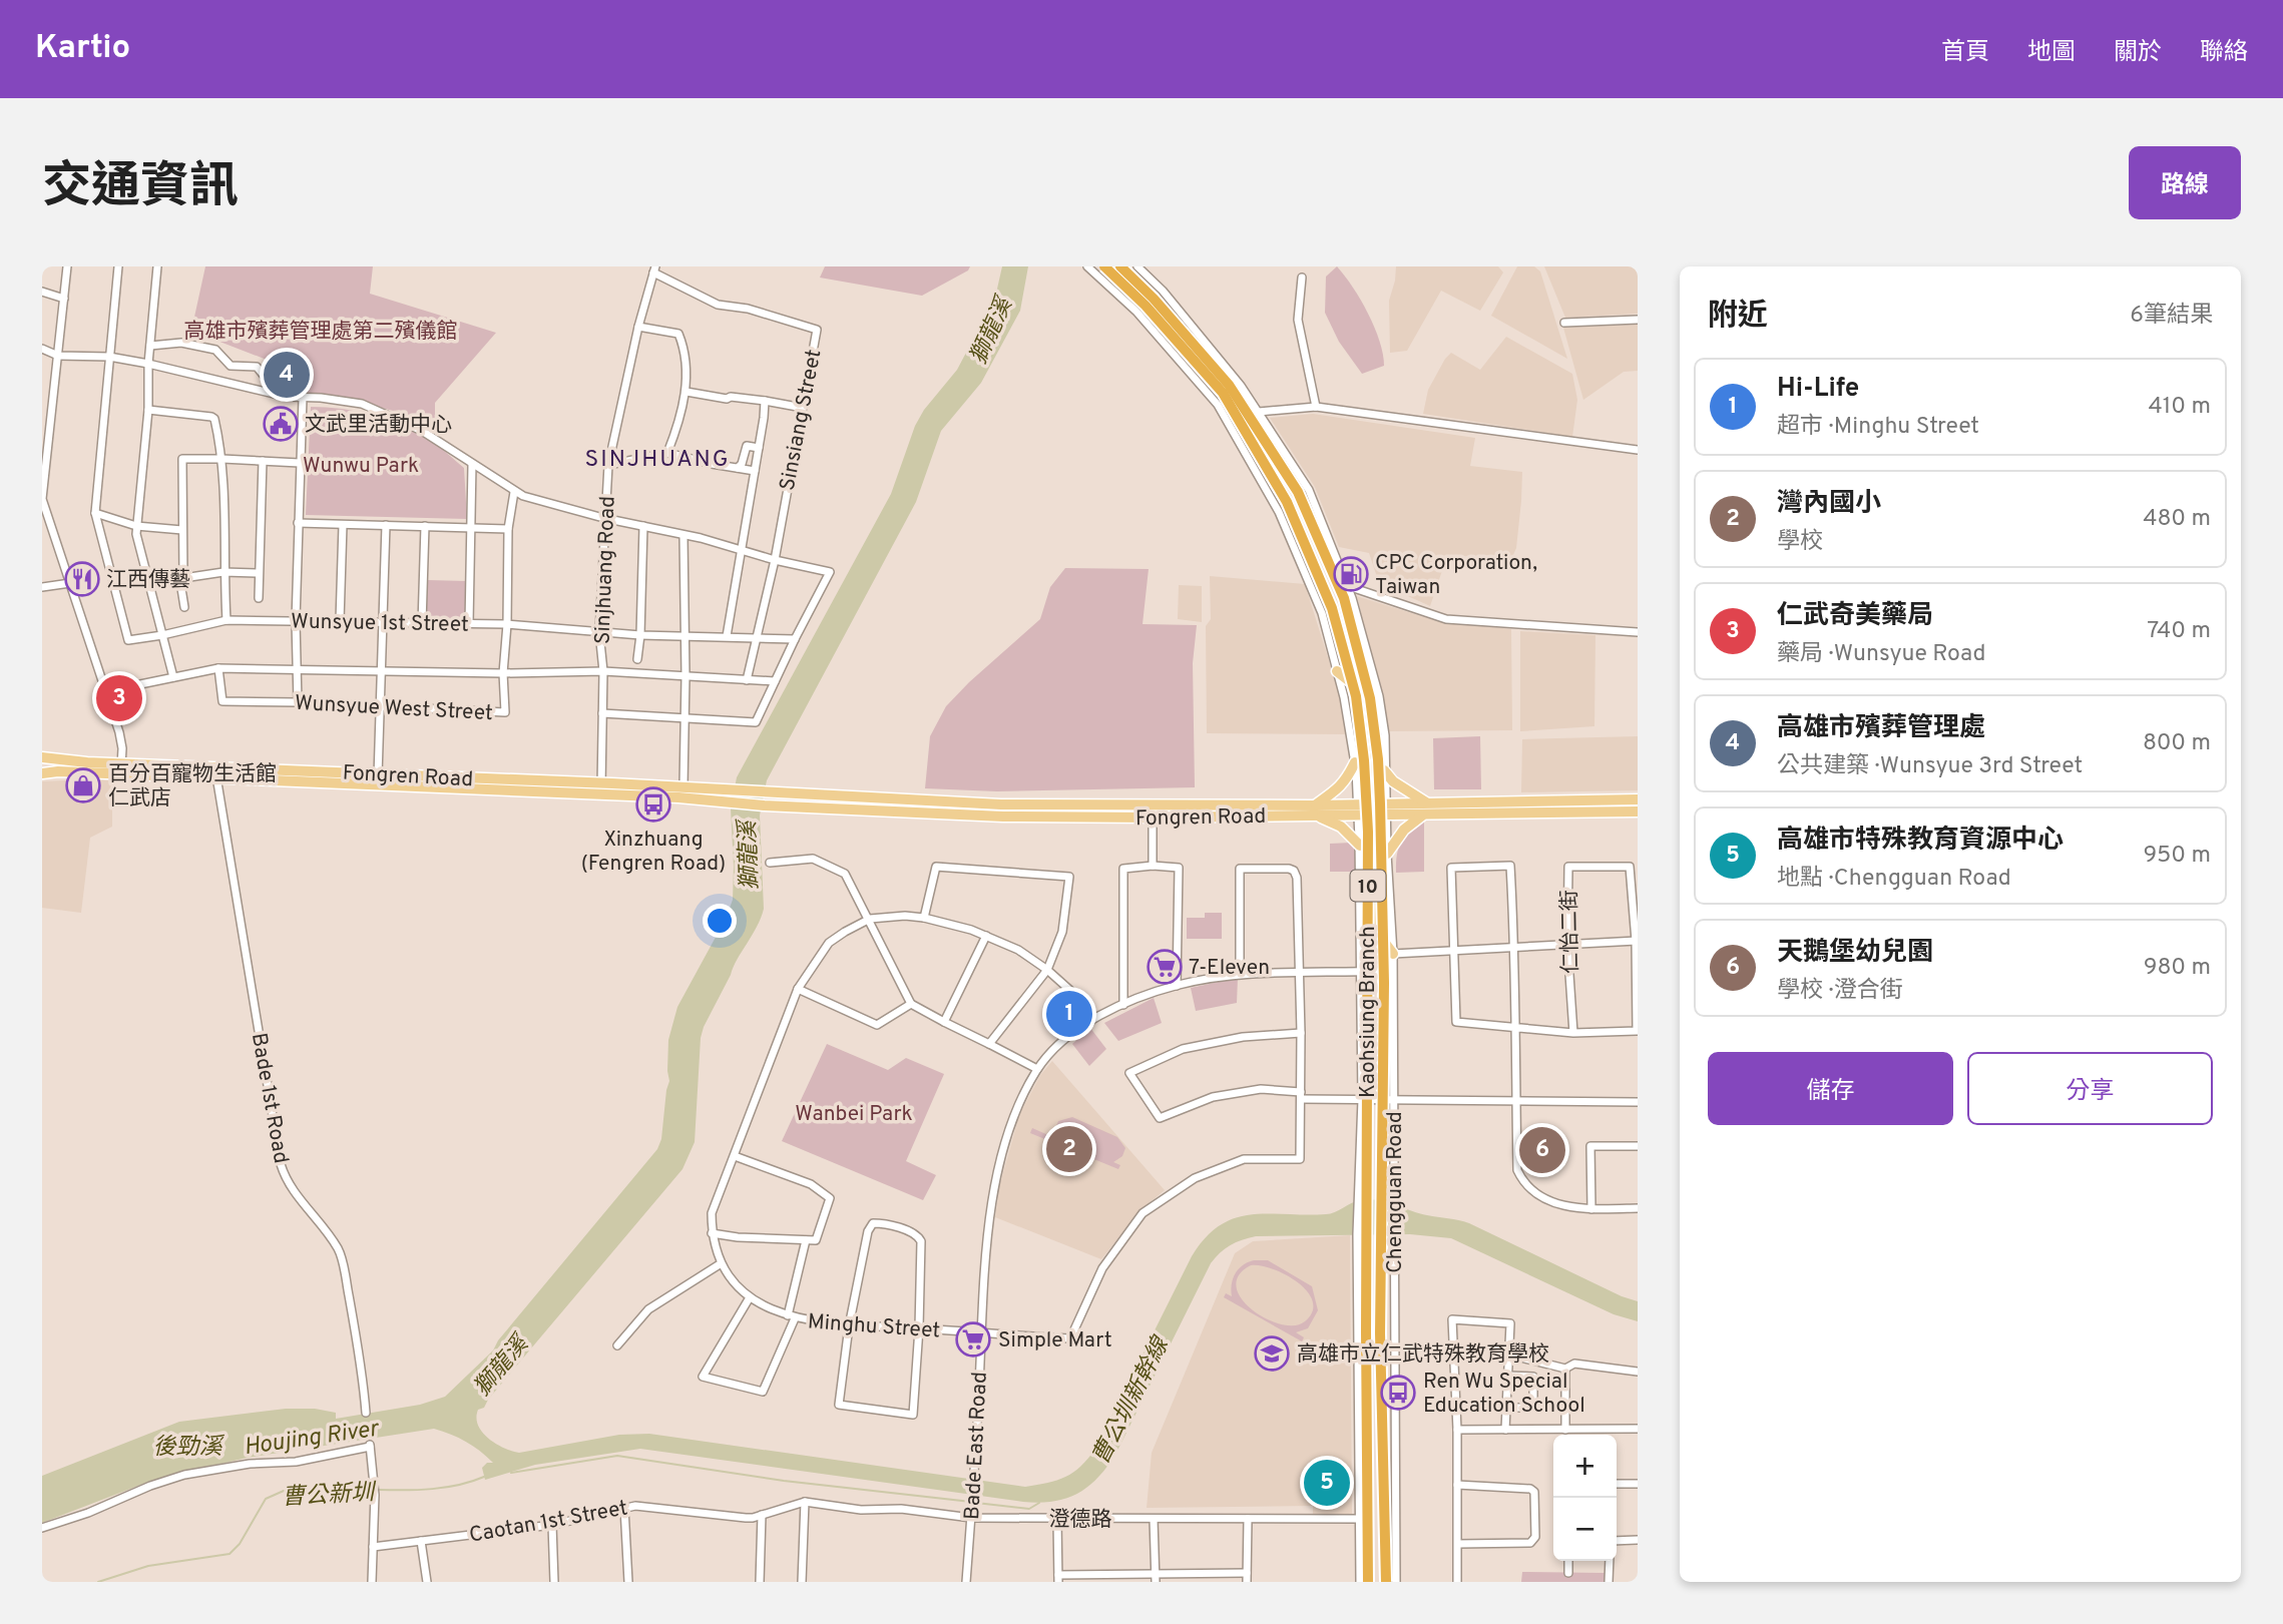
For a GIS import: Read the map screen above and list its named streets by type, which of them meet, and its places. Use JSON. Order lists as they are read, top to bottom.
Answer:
{
  "streets": {
    "highway": ["10", "Kaohsiung Branch"],
    "main road": ["Fongren Road"],
    "street": [
      "Sinsiang Street",
      "Sinjhuang Road",
      "Wunsyue 1st Street",
      "Wunsyue West Street",
      "仁怡二街",
      "Bade 1st Road",
      "Chengguan Road",
      "Minghu Street",
      "Bade East Road",
      "澄德路",
      "Caotan 1st Street"
    ]
  },
  "crossings": [
    ["Sinsiang Street", "Sinjhuang Road"],
    ["Sinsiang Street", "Wunsyue 1st Street"],
    ["Sinjhuang Road", "Wunsyue 1st Street"],
    ["Sinjhuang Road", "Fongren Road"],
    ["Wunsyue 1st Street", "Wunsyue West Street"],
    ["Fongren Road", "Bade 1st Road"],
    ["Fongren Road", "Chengguan Road"],
    ["Chengguan Road", "Bade East Road"],
    ["Chengguan Road", "澄德路"],
    ["Minghu Street", "Bade East Road"],
    ["Bade East Road", "澄德路"],
    ["澄德路", "Caotan 1st Street"]
  ],
  "districts": ["SINJHUANG"],
  "water": [
    "獅龍溪",
    "曹公圳新幹線",
    "Houjing River",
    "後勁溪",
    "曹公新圳"
  ],
  "parks": ["高雄市殯葬管理處第二殯儀館", "Wunwu Park", "Wanbei Park"],
  "places": {
    "public building": ["文武里活動中心"],
    "fuel station": ["CPC Corporation, Taiwan"],
    "restaurant": ["江西傳藝"],
    "shop": ["百分百寵物生活館 仁武店"],
    "bus stop": ["Xinzhuang (Fengren Road)", "Ren Wu Special Education School"],
    "supermarket": ["7-Eleven", "Simple Mart"],
    "school or university": ["高雄市立仁武特殊教育學校"]
  },
  "page": {
    "header": "Kartio",
    "nav": [
      "首頁",
      "地圖",
      "關於",
      "聯絡"
    ],
    "title": "交通資訊",
    "buttons": [
      "路線",
      ["儲存", "分享"]
    ],
    "heading": ["附近", "6筆結果"],
    "pins": [
      "4",
      "3",
      "1",
      "2",
      "6",
      "5"
    ],
    "list": [
      {
        "mark": "1",
        "name": "Hi-Life",
        "note": "超市 · Minghu Street",
        "value": "410 m"
      },
      {
        "mark": "2",
        "name": "灣內國小",
        "note": "學校",
        "value": "480 m"
      },
      {
        "mark": "3",
        "name": "仁武奇美藥局",
        "note": "藥局 · Wunsyue Road",
        "value": "740 m"
      },
      {
        "mark": "4",
        "name": "高雄市殯葬管理處",
        "note": "公共建築 · Wunsyue 3rd Street",
        "value": "800 m"
      },
      {
        "mark": "5",
        "name": "高雄市特殊教育資源中心",
        "note": "地點 · Chengguan Road",
        "value": "950 m"
      },
      {
        "mark": "6",
        "name": "天鵝堡幼兒園",
        "note": "學校 · 澄合街",
        "value": "980 m"
      }
    ],
    "map_buttons": ["+", "−"]
  }
}
